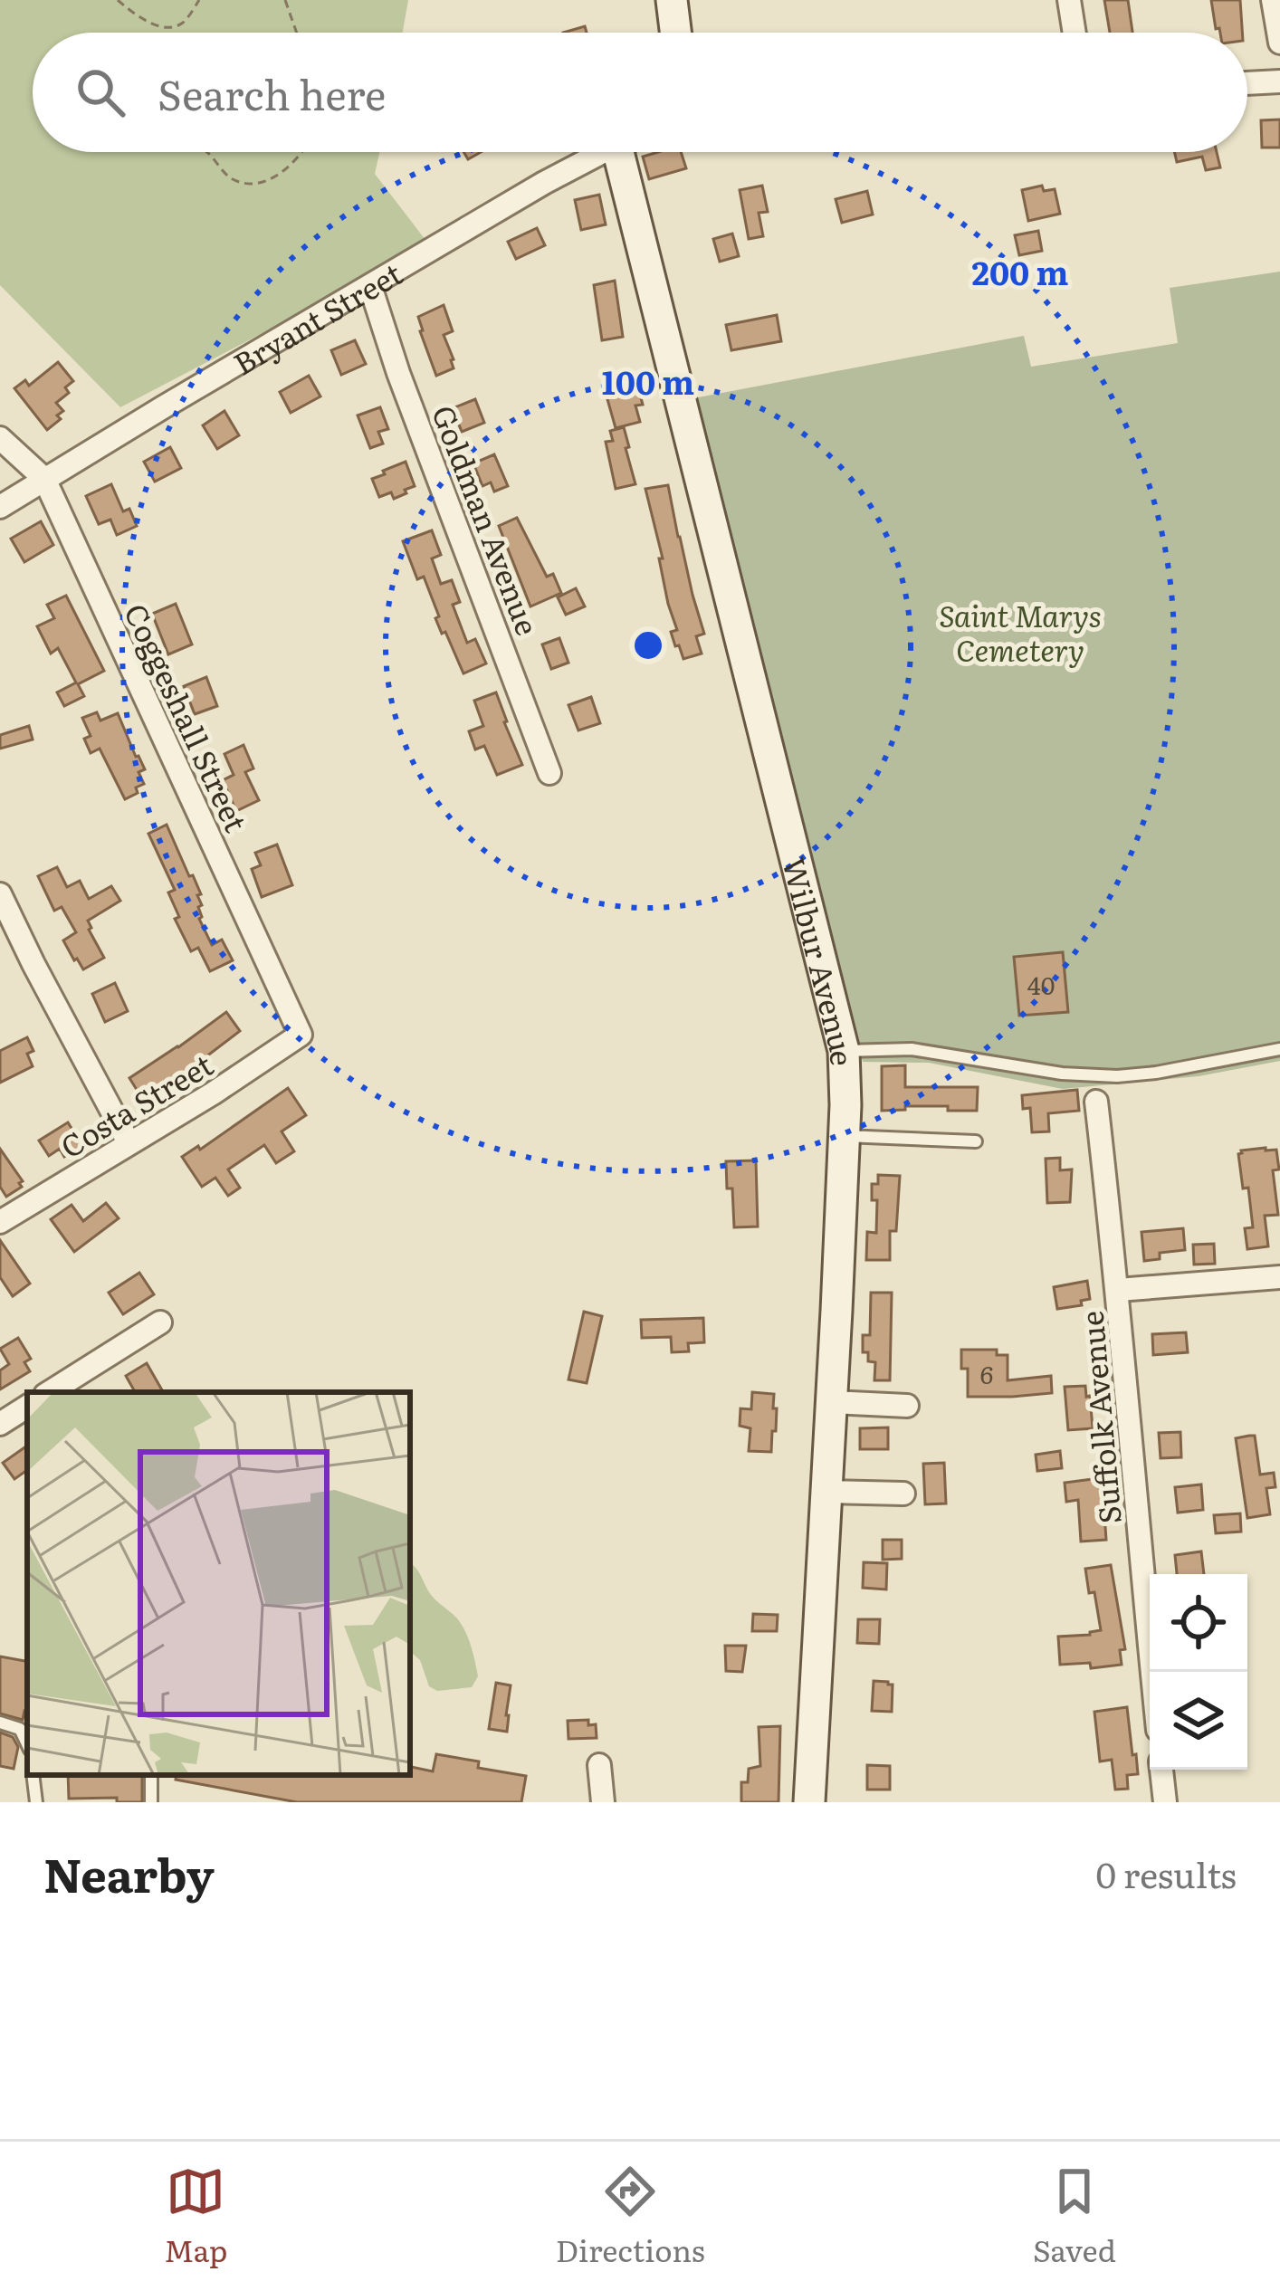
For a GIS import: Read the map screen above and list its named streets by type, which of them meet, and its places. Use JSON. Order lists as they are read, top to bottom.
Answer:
{
  "streets": {
    "street": [
      "Bryant Street",
      "Goldman Avenue",
      "Coggeshall Street",
      "Wilbur Avenue",
      "Costa Street",
      "Suffolk Avenue"
    ]
  },
  "crossings": [
    ["Bryant Street", "Goldman Avenue"],
    ["Bryant Street", "Coggeshall Street"],
    ["Coggeshall Street", "Costa Street"]
  ],
  "parks": ["Saint Marys Cemetery"],
  "house_numbers": ["40", "6"],
  "page": {
    "search": "Search here",
    "heading": ["Nearby", "0 results"],
    "nav": ["Map", "Directions", "Saved"]
  },
  "rings": ["200 m", "100 m"]
}
